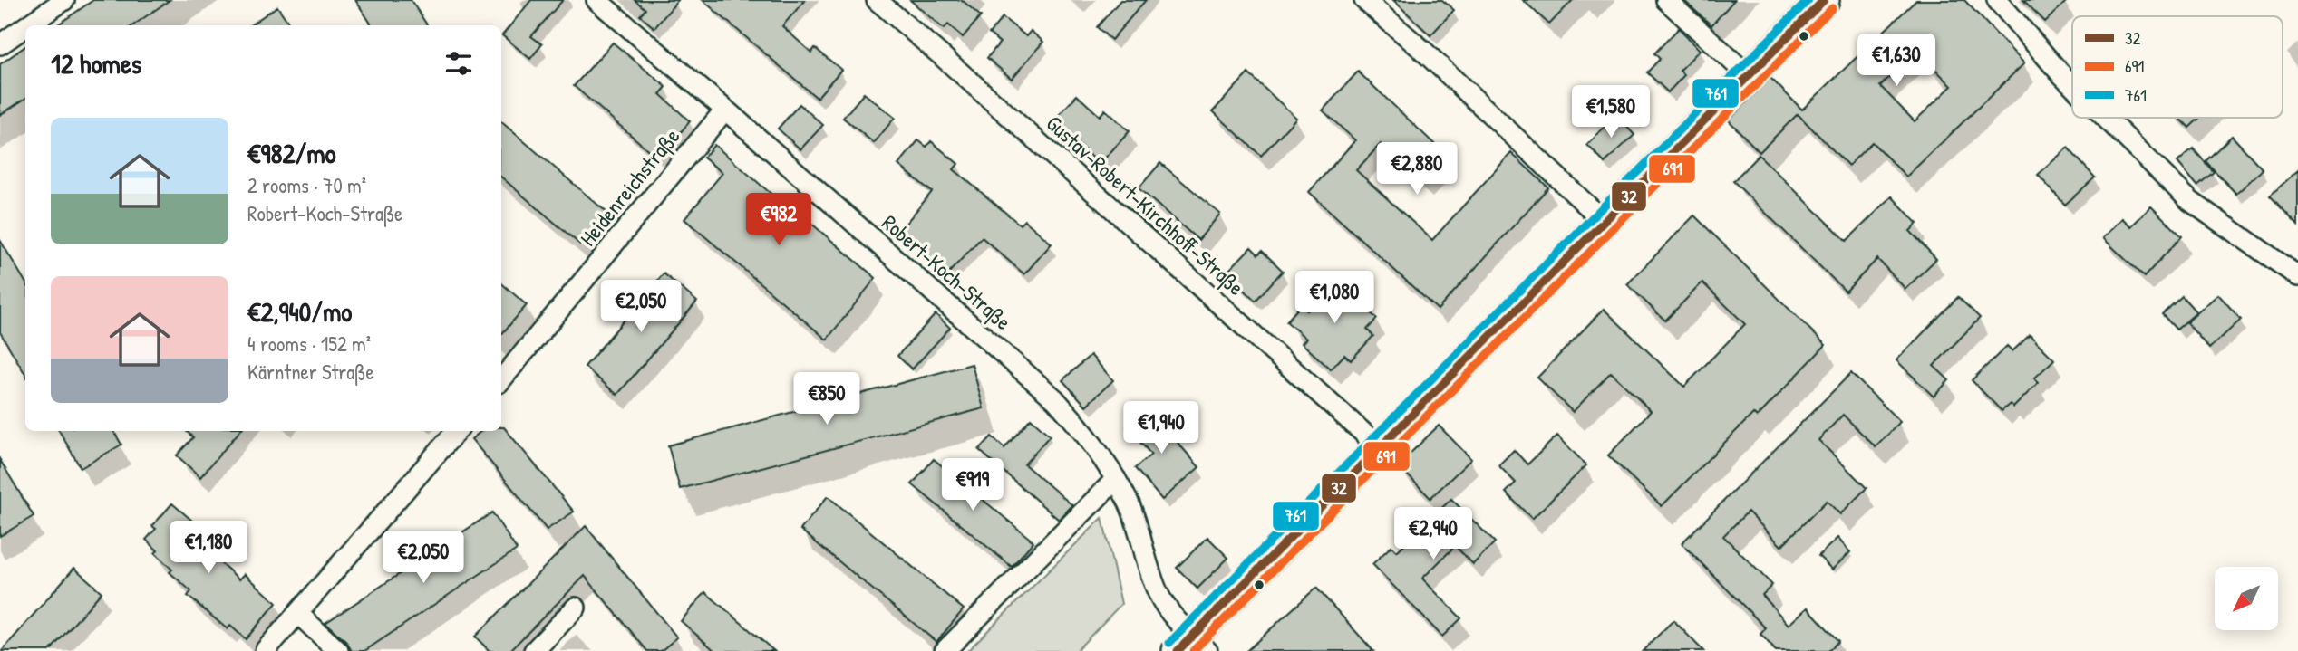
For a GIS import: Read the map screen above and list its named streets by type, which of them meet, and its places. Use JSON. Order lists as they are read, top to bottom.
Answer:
{
  "streets": {
    "street": ["Heidenreichstraße", "Gustav-Robert-Kirchhoff-Straße", "Robert-Koch-Straße"]
  },
  "crossings": [
    ["Heidenreichstraße", "Robert-Koch-Straße"]
  ],
  "lines": ["transit line 32", "transit line 761", "transit line 691"],
  "legend": ["32", "691", "761"],
  "north": "bottom left",
  "page": {
    "heading": "12 homes",
    "price": [
      "€1,630",
      "€1,580",
      "€2,880",
      "€982",
      "€1,080",
      "€2,050",
      "€850",
      "€1,940",
      "€919",
      "€2,940",
      "€1,180",
      "€2,050"
    ],
    "list": [
      {
        "name": "€982/mo",
        "note": "2 rooms · 70 m² · Robert-Koch-Straße"
      },
      {
        "name": "€2,940/mo",
        "note": "4 rooms · 152 m² · Kärntner Straße"
      }
    ]
  }
}
